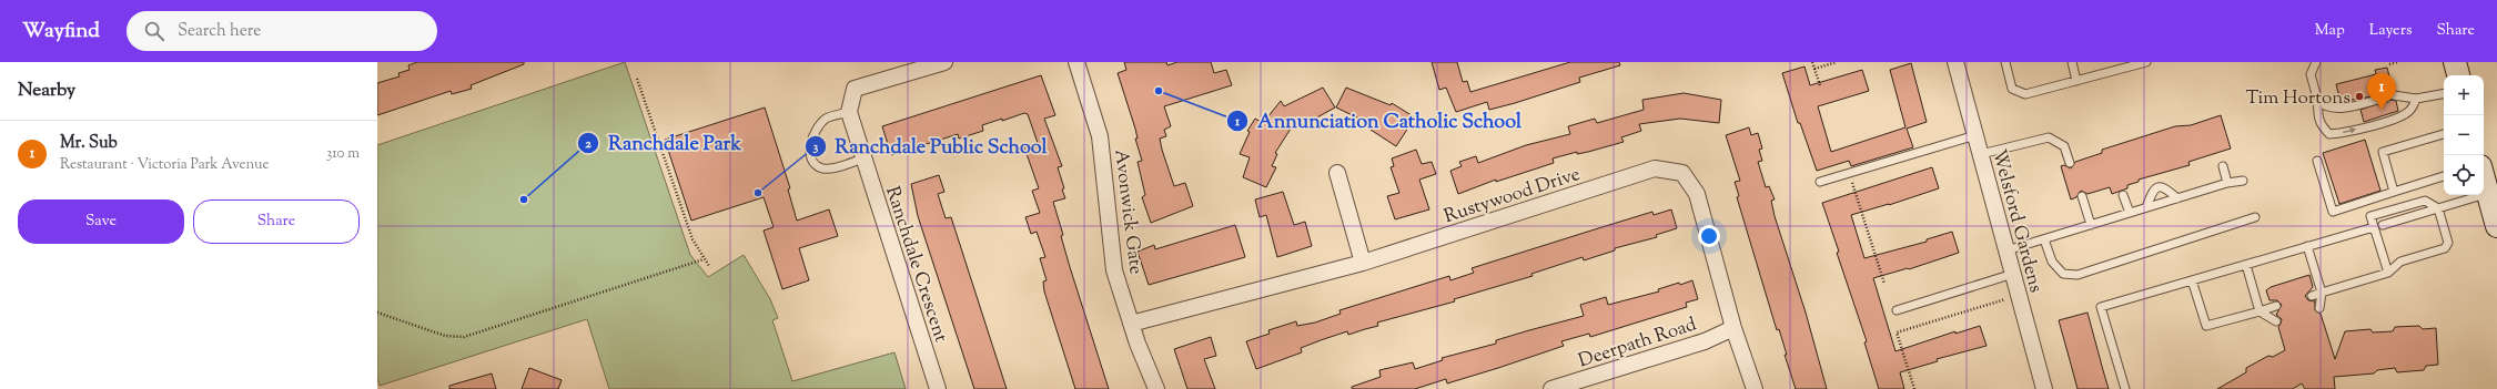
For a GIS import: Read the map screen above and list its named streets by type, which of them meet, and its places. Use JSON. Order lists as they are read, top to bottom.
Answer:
{
  "streets": {
    "street": [
      "Rustywood Drive",
      "Avonwick Gate",
      "Welsford Gardens",
      "Ranchdale Crescent",
      "Deerpath Road"
    ]
  },
  "crossings": [
    ["Rustywood Drive", "Avonwick Gate"],
    ["Rustywood Drive", "Deerpath Road"]
  ],
  "places": [
    "Annunciation Catholic School",
    "Tim Hortons",
    "Ranchdale Public School",
    "Ranchdale Park"
  ],
  "page": {
    "header": "Wayfind",
    "search": "Search here",
    "nav": ["Map", "Layers", "Share"],
    "heading": "Nearby",
    "pins": "1",
    "map_buttons": ["+", "−"],
    "list": [
      {
        "mark": "1",
        "name": "Mr. Sub",
        "note": "Restaurant · Victoria Park Avenue",
        "value": "310 m"
      }
    ],
    "buttons": ["Save", "Share"]
  }
}
